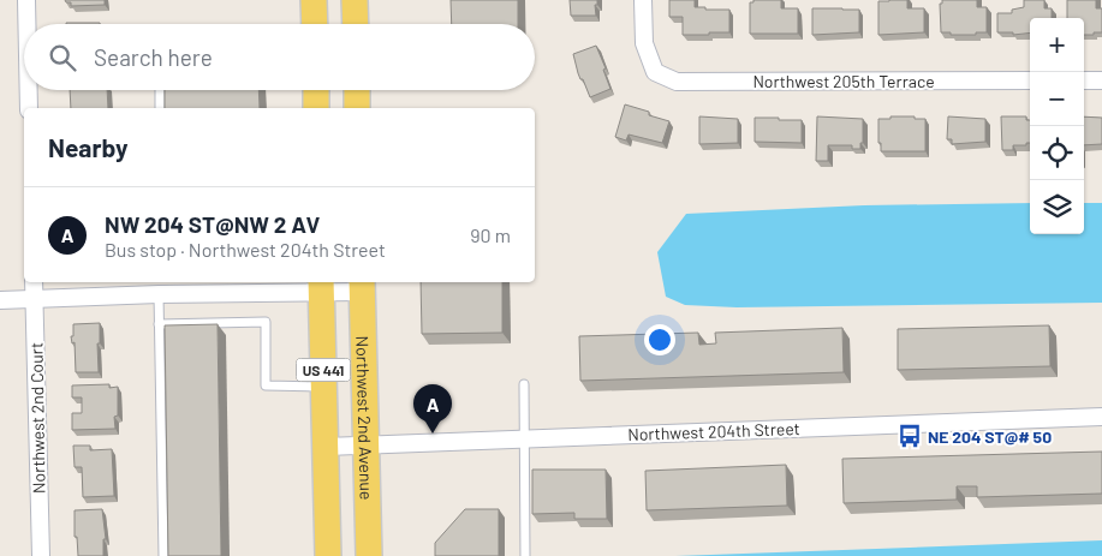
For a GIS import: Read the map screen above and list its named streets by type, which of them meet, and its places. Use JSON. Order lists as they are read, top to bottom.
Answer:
{
  "streets": {
    "main road": ["US 441", "Northwest 2nd Avenue"],
    "street": ["Northwest 205th Terrace", "Northwest 2nd Court", "Northwest 204th Street"]
  },
  "crossings": [
    ["US 441", "Northwest 204th Street"],
    ["Northwest 2nd Avenue", "Northwest 204th Street"]
  ],
  "places": {
    "bus stop": ["NE 204 ST@# 50"]
  },
  "page": {
    "map_buttons": ["+", "−"],
    "search": "Search here",
    "heading": "Nearby",
    "list": [
      {
        "mark": "A",
        "name": "NW 204 ST@NW 2 AV",
        "note": "Bus stop · Northwest 204th Street",
        "value": "90 m"
      }
    ],
    "pins": "A"
  }
}
